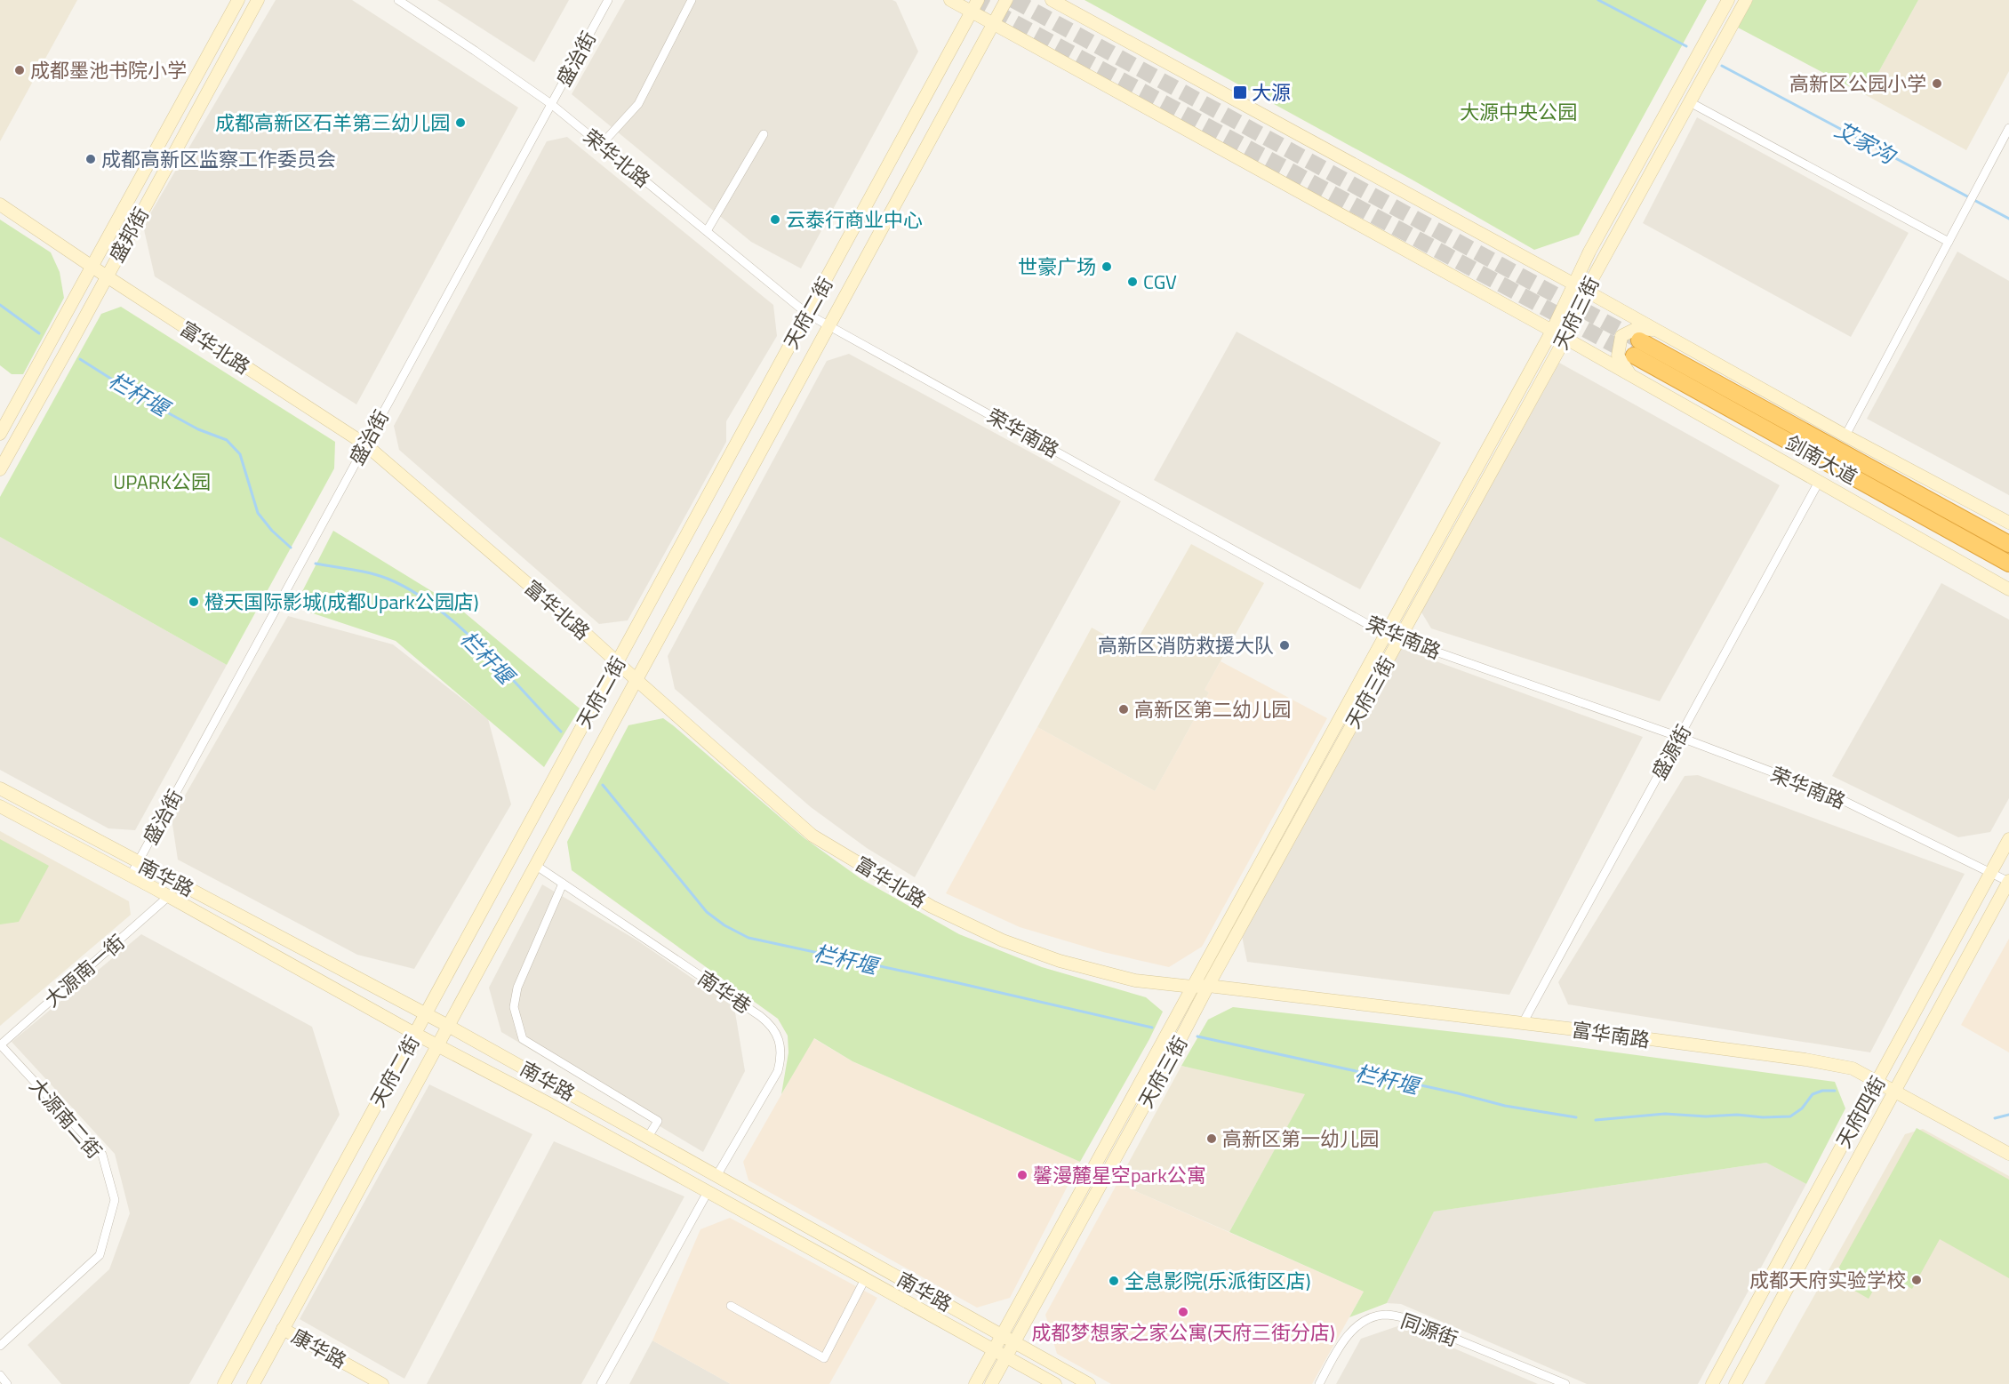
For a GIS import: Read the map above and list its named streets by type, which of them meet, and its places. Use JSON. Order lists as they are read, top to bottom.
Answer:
{
  "streets": {
    "highway": ["剑南大道"],
    "main road": [
      "盛邦街",
      "天府二街",
      "天府三街",
      "富华北路",
      "南华路",
      "富华南路",
      "天府四街",
      "康华路"
    ],
    "street": [
      "盛治街",
      "荣华北路",
      "荣华南路",
      "盛源街",
      "大源南一街",
      "南华巷",
      "大源南二街",
      "同源街"
    ]
  },
  "crossings": [
    ["盛治街", "荣华北路"],
    ["盛治街", "富华北路"],
    ["盛治街", "南华路"],
    ["荣华北路", "天府二街"],
    ["荣华北路", "荣华南路"],
    ["盛邦街", "富华北路"],
    ["天府二街", "富华北路"],
    ["天府二街", "荣华南路"],
    ["天府二街", "南华路"],
    ["天府二街", "南华巷"],
    ["天府二街", "康华路"],
    ["天府三街", "富华北路"],
    ["天府三街", "荣华南路"],
    ["天府三街", "南华路"],
    ["天府三街", "富华南路"],
    ["富华北路", "富华南路"],
    ["荣华南路", "盛源街"],
    ["荣华南路", "天府四街"],
    ["盛源街", "富华南路"],
    ["南华路", "大源南一街"],
    ["南华路", "南华巷"],
    ["大源南一街", "大源南二街"],
    ["富华南路", "天府四街"]
  ],
  "water": ["艾家沟", "栏杆堰"],
  "parks": ["大源中央公园", "UPARK公园"],
  "places": {
    "other": [
      "成都墨池书院小学",
      "高新区公园小学",
      "成都高新区石羊第三幼儿园",
      "成都高新区监察工作委员会",
      "云泰行商业中心",
      "世豪广场",
      "CGV",
      "橙天国际影城(成都Upark公园店)",
      "高新区消防救援大队",
      "高新区第二幼儿园",
      "高新区第一幼儿园",
      "馨漫麓星空park公寓",
      "成都天府实验学校",
      "全息影院(乐派街区店)",
      "成都梦想家之家公寓(天府三街分店)"
    ],
    "transit": ["大源"]
  }
}
